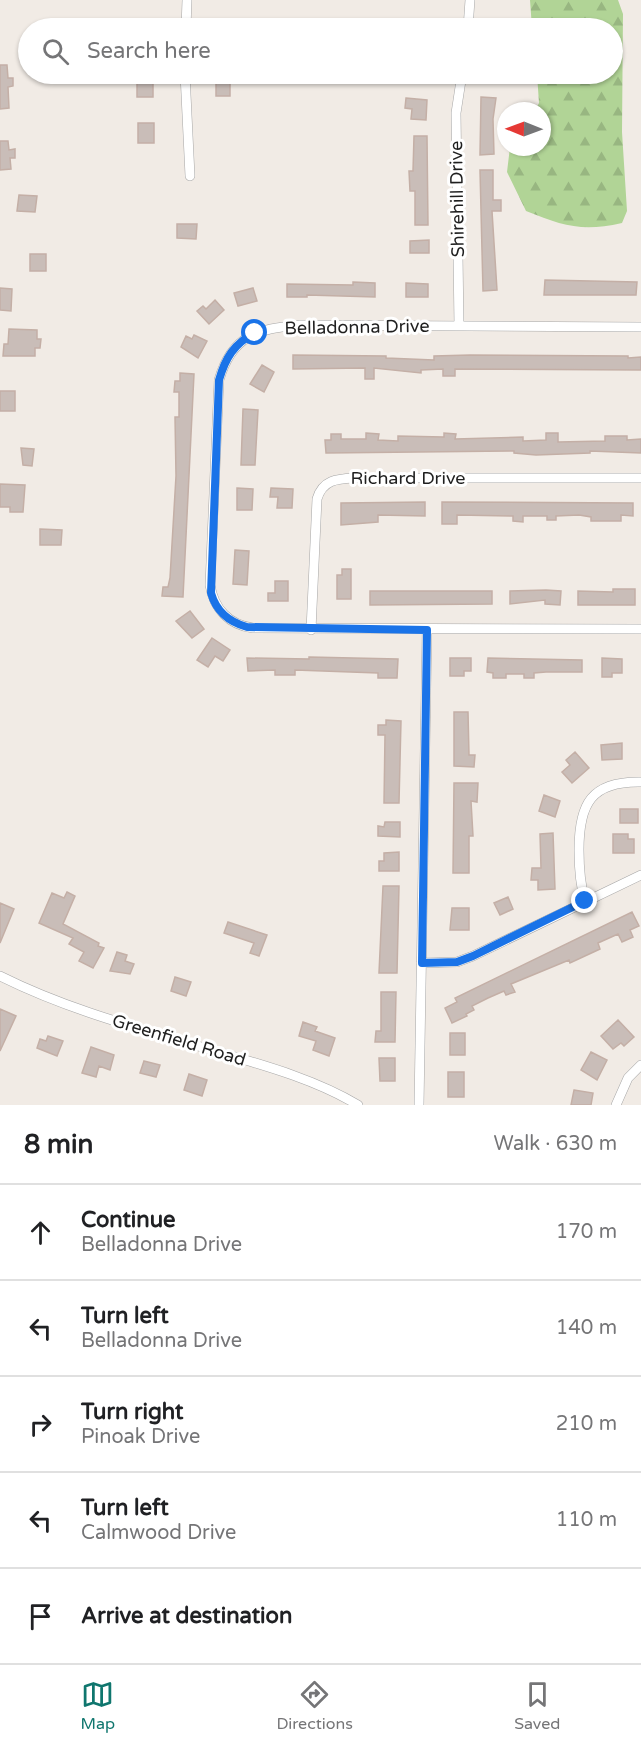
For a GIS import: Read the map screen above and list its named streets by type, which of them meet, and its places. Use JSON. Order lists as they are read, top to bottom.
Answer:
{
  "streets": {
    "street": [
      "Shirehill Drive",
      "Belladonna Drive",
      "Richard Drive",
      "Greenfield Road"
    ]
  },
  "crossings": [
    ["Shirehill Drive", "Belladonna Drive"],
    ["Belladonna Drive", "Richard Drive"]
  ],
  "north": "left",
  "page": {
    "search": "Search here",
    "heading": ["8 min", "Walk · 630 m"],
    "list": [
      ["Continue", "Belladonna Drive", "170 m"],
      ["Turn left", "Belladonna Drive", "140 m"],
      ["Turn right", "Pinoak Drive", "210 m"],
      ["Turn left", "Calmwood Drive", "110 m"],
      "Arrive at destination"
    ],
    "nav": ["Map", "Directions", "Saved"]
  }
}
